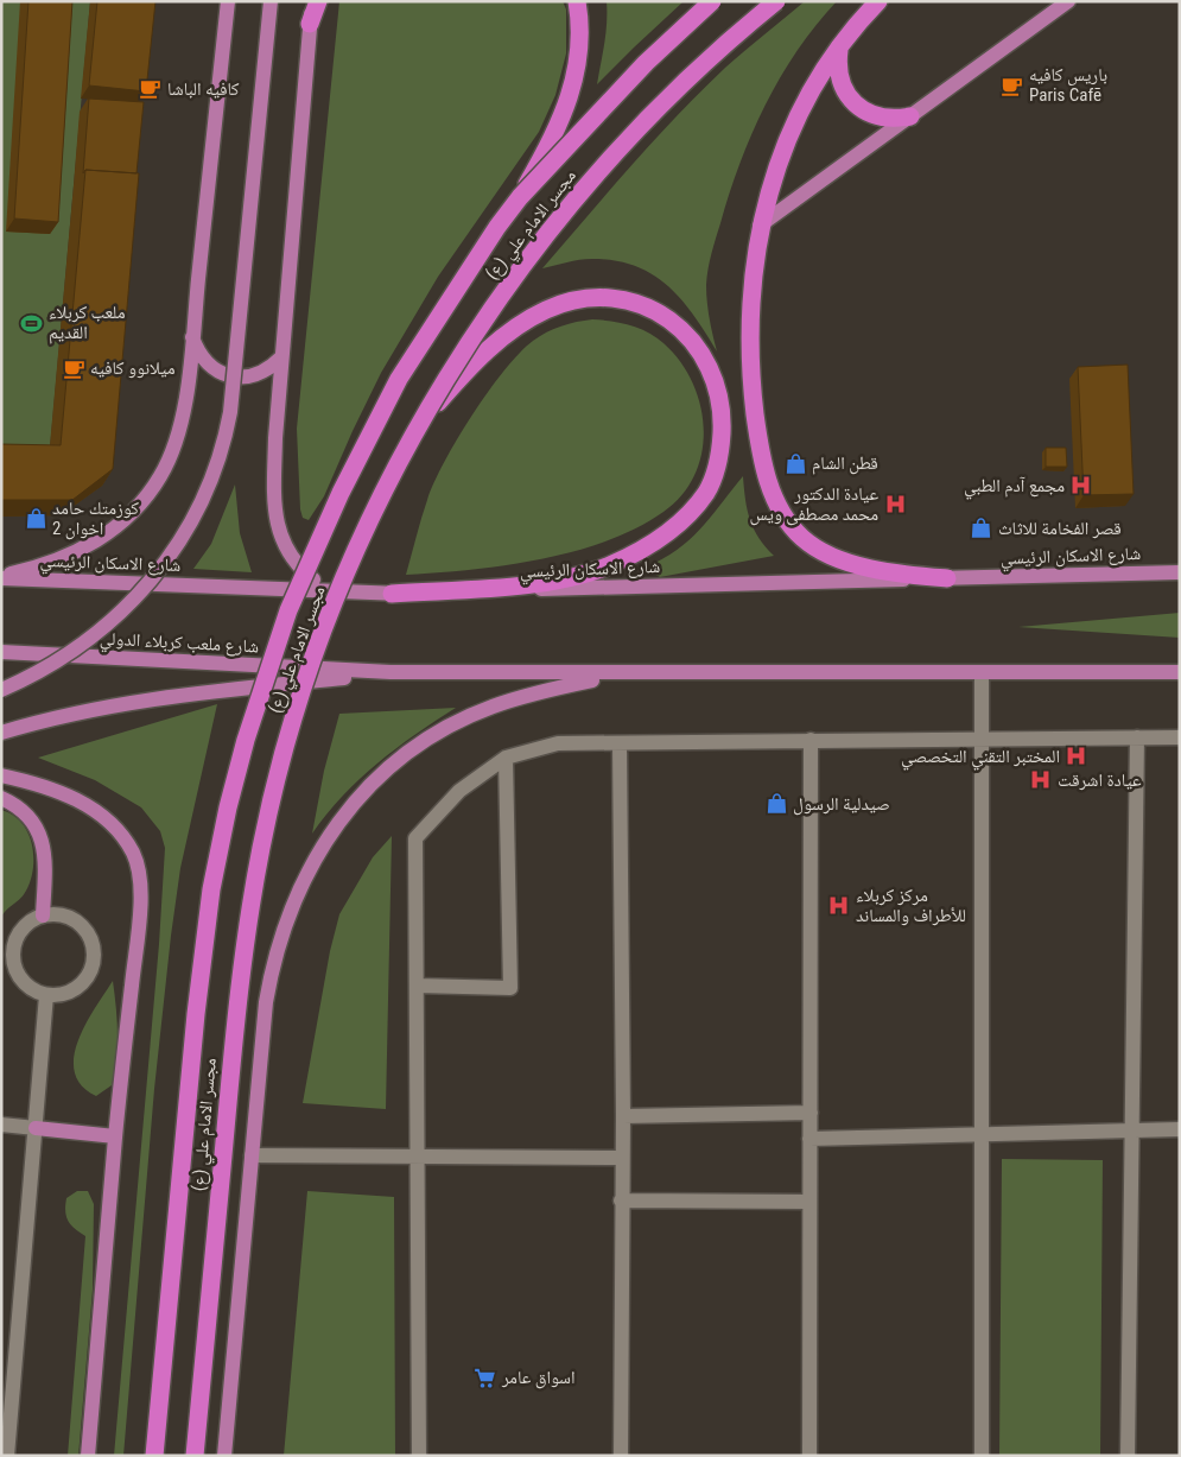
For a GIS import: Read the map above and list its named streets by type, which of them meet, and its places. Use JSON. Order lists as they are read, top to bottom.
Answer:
{
  "streets": {
    "highway": ["مجسر الامام علي (ع)"],
    "main road": ["شارع الاسكان الرئيسي", "شارع ملعب كربلاء الدولي"]
  },
  "places": {
    "cafe": ["باريس كافيه Paris Cafē", "كافيه الباشا", "ميلانوو كافيه"],
    "sports": ["ملعب كربلاء القديم"],
    "shop": [
      "قطن الشام",
      "كوزمتك حامد اخوان 2",
      "قصر الفخامة للاثاث",
      "صيدلية الرسول"
    ],
    "hospital": [
      "مجمع آدم الطبي",
      "عيادة الدكتور محمد مصطفى ويس",
      "المختبر التقني التخصصي",
      "عيادة اشرقت",
      "مركز كربلاء للأطراف والمساند"
    ],
    "supermarket": ["اسواق عامر"]
  }
}
